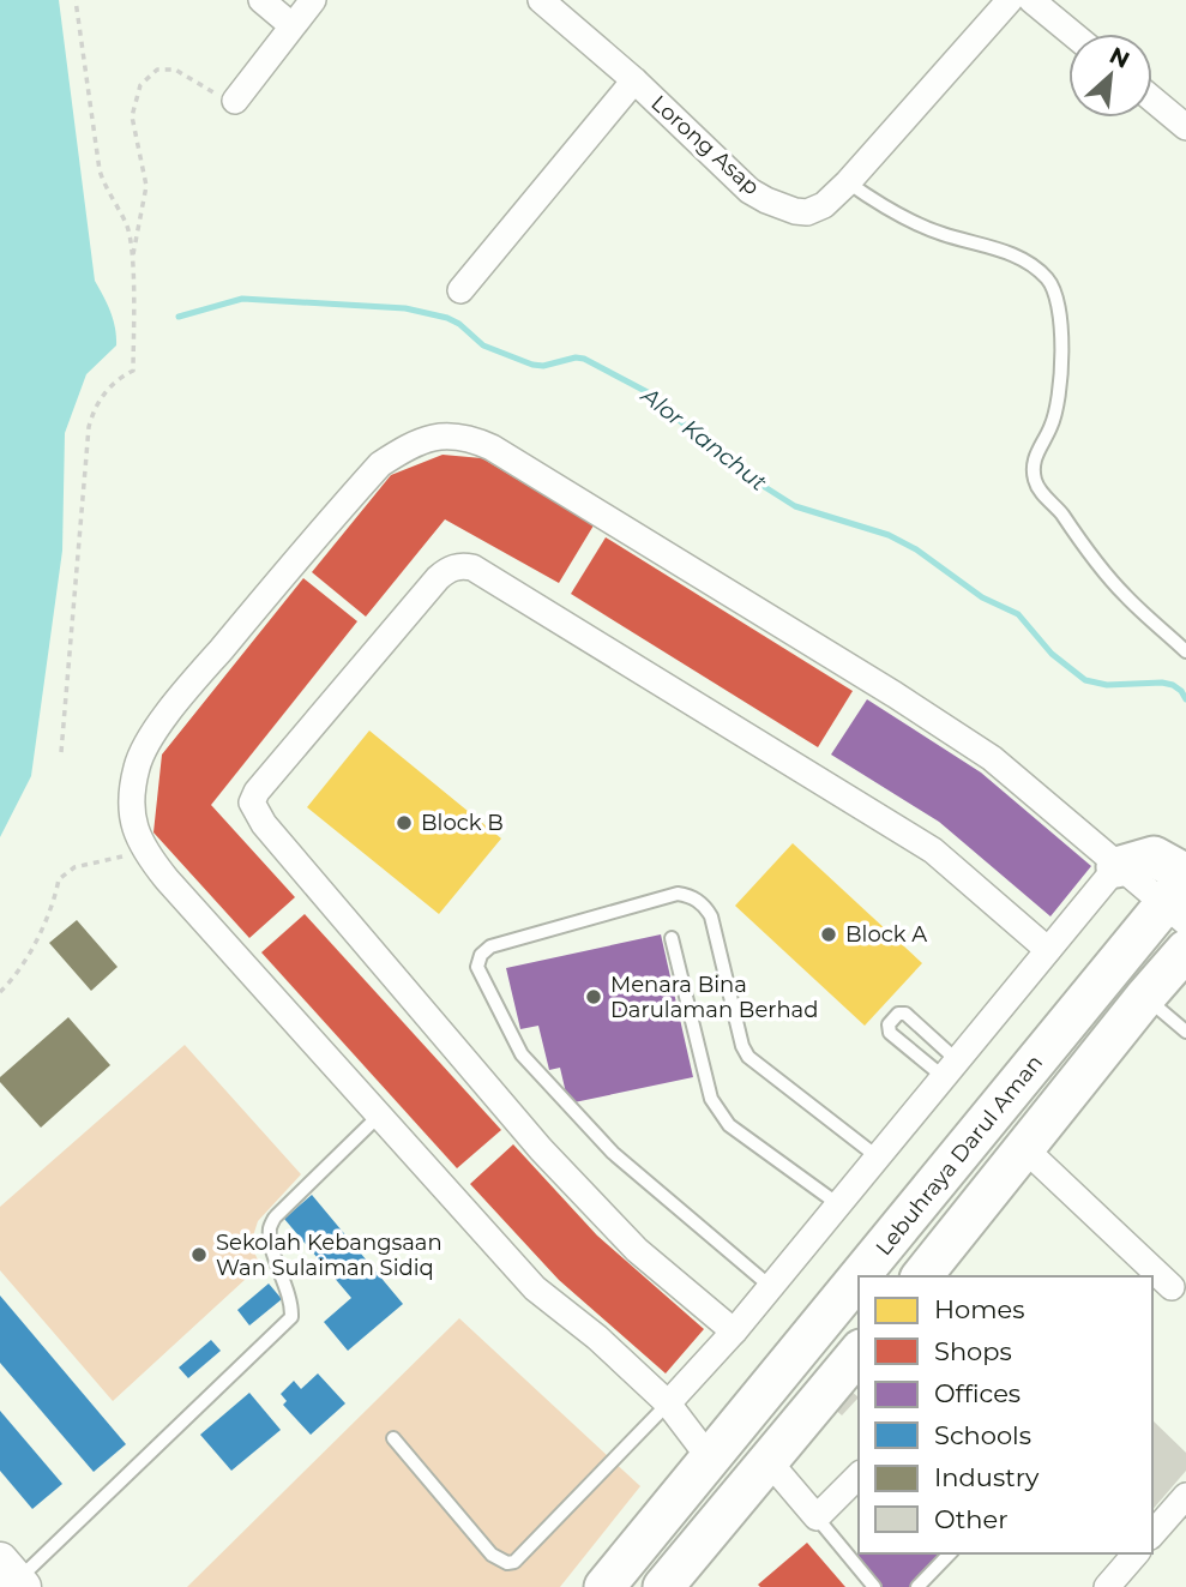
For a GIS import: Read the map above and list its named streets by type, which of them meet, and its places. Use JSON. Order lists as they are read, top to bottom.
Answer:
{
  "streets": {
    "main road": ["Lebuhraya Darul Aman"],
    "street": ["Lorong Asap"]
  },
  "water": ["Alor Kanchut"],
  "places": [
    "Block B",
    "Block A",
    "Menara Bina Darulaman Berhad",
    "Sekolah Kebangsaan Wan Sulaiman Sidiq"
  ],
  "legend": [
    "Homes",
    "Shops",
    "Offices",
    "Schools",
    "Industry",
    "Other"
  ],
  "north": "top right"
}
